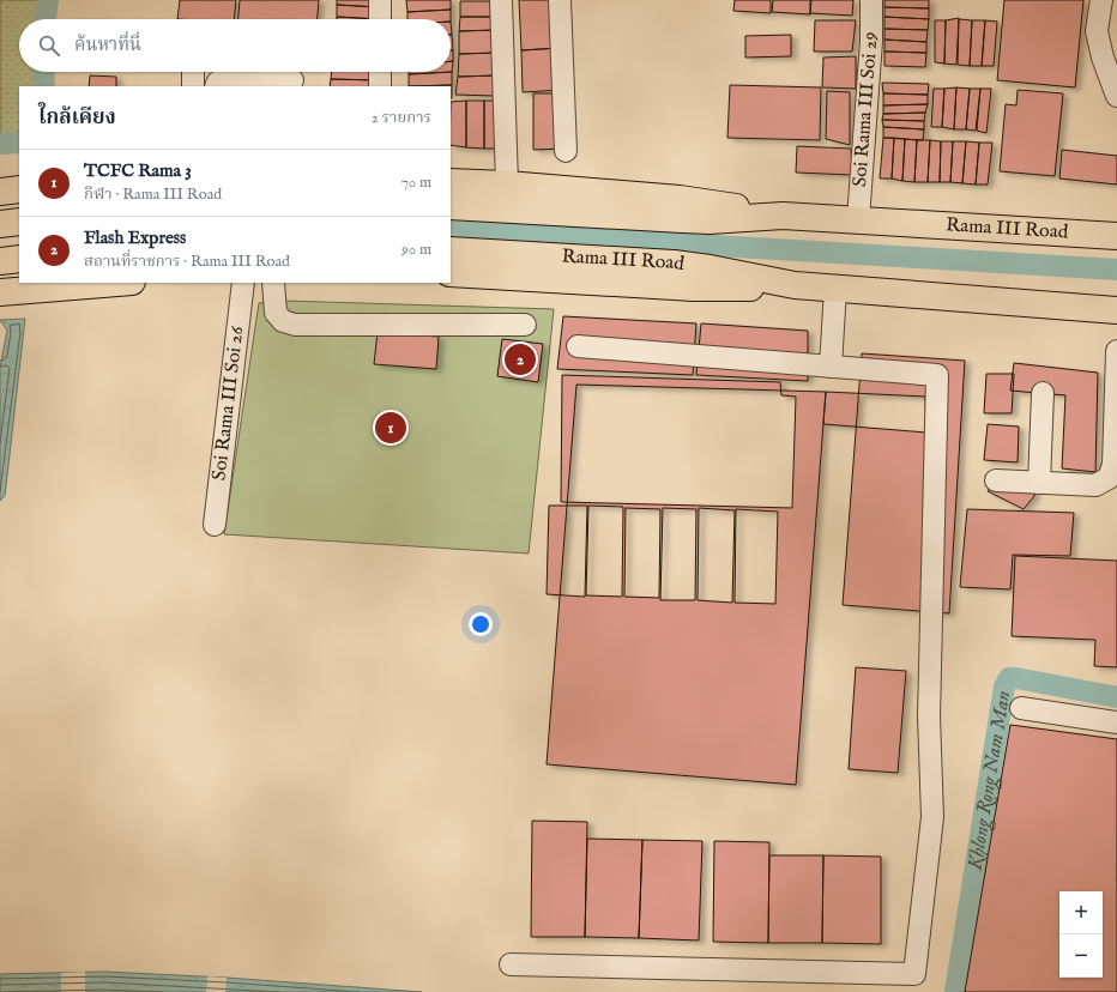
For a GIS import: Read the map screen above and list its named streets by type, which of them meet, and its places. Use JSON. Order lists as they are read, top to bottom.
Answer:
{
  "streets": {
    "main road": ["Rama III Road"],
    "street": ["Soi Rama III Soi 29", "Soi Rama III Soi 26"]
  },
  "crossings": [
    ["Soi Rama III Soi 29", "Rama III Road"]
  ],
  "water": ["Khlong Rong Nam Man"],
  "page": {
    "search": "ค้นหาที่นี่",
    "heading": ["ใกล้เคียง", "2 รายการ"],
    "list": [
      {
        "mark": "1",
        "name": "TCFC Rama 3",
        "note": "กีฬา · Rama III Road",
        "value": "70 m"
      },
      {
        "mark": "2",
        "name": "Flash Express",
        "note": "สถานที่ราชการ · Rama III Road",
        "value": "90 m"
      }
    ],
    "pins": ["2", "1"],
    "map_buttons": ["+", "−"]
  }
}
